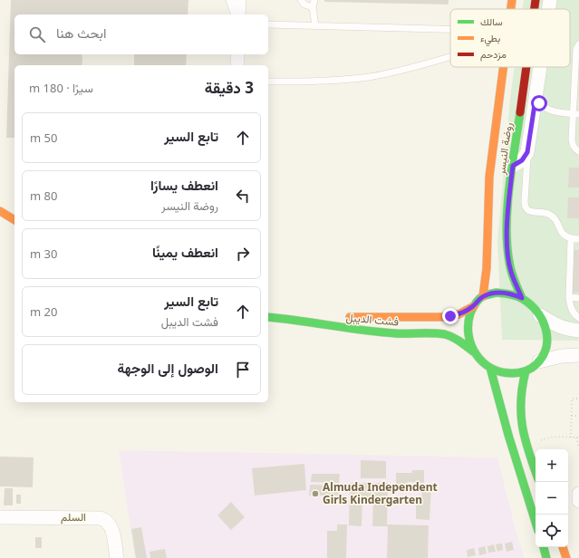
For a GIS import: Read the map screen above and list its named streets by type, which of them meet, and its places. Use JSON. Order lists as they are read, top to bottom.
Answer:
{
  "streets": {
    "street": ["روضة النيسر", "فشت الديبل", "السلم"]
  },
  "crossings": [
    ["روضة النيسر", "فشت الديبل"]
  ],
  "places": ["Almuda Independent Girls Kindergarten"],
  "legend": ["سالك", "بطيء", "مزدحم"],
  "page": {
    "search": "ابحث هنا",
    "heading": ["3 دقيقة", "سيرًا · 180 m"],
    "list": [
      ["تابع السير", "50 m"],
      ["انعطف يسارًا", "روضة النيسر", "80 m"],
      ["انعطف يمينًا", "30 m"],
      ["تابع السير", "فشت الديبل", "20 m"],
      "الوصول إلى الوجهة"
    ],
    "map_buttons": ["+", "−"]
  }
}
